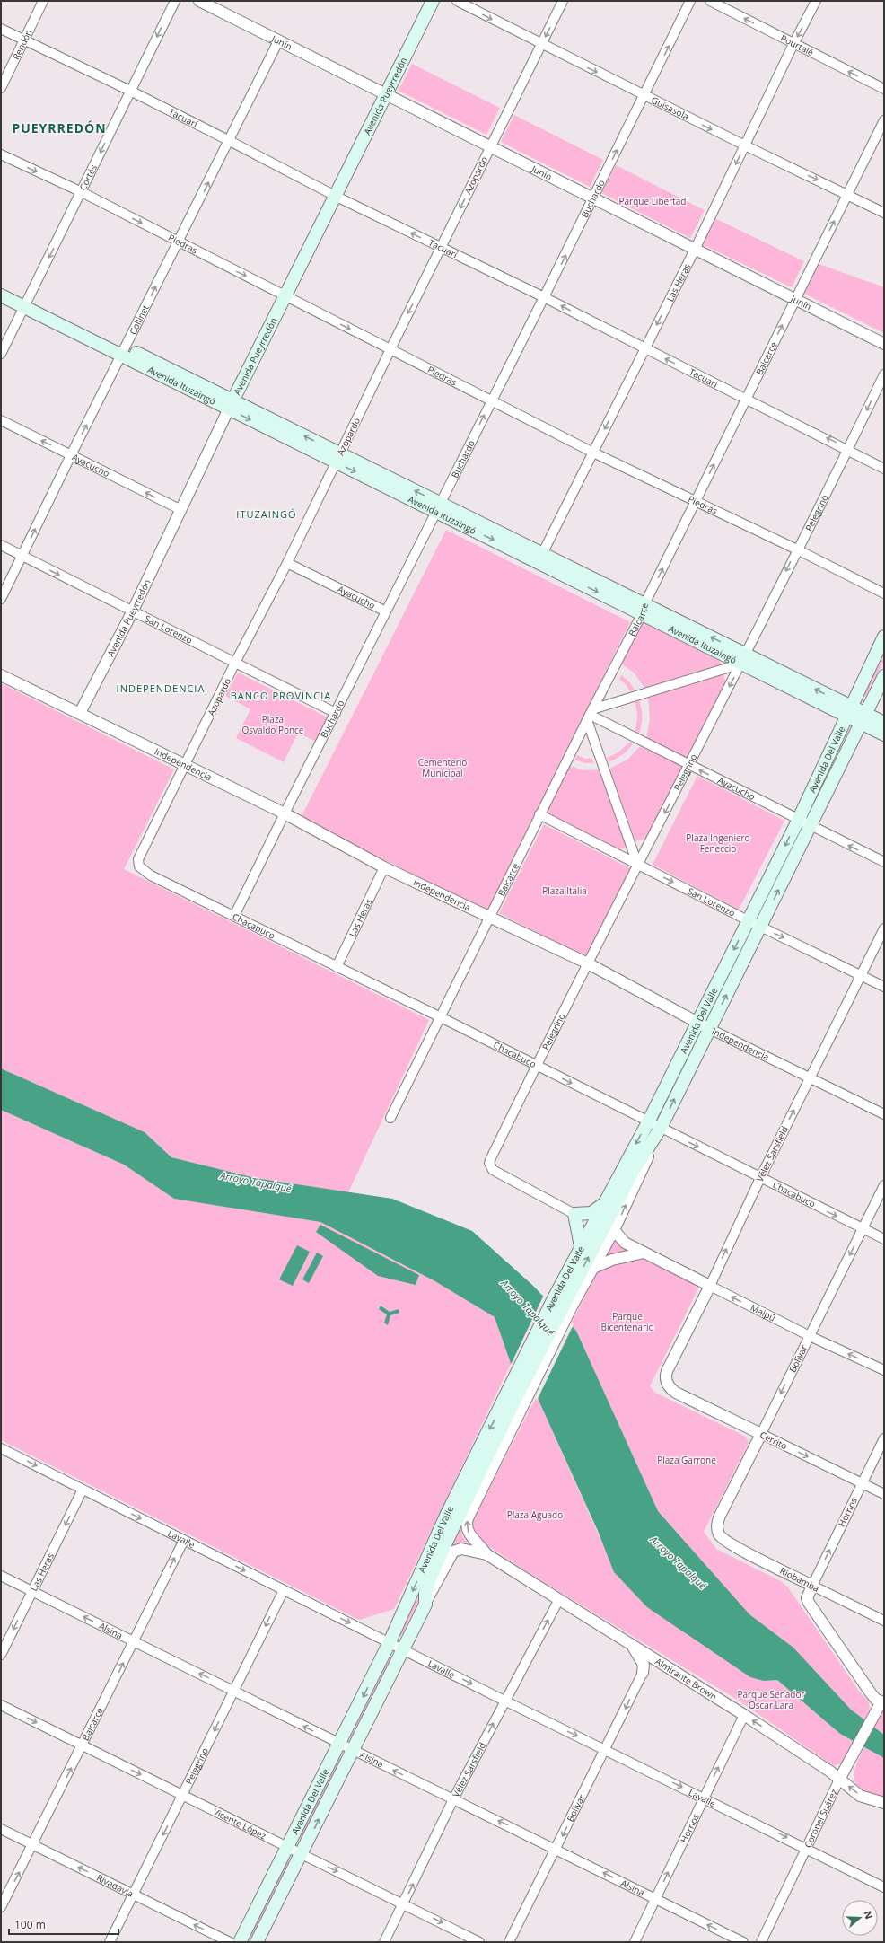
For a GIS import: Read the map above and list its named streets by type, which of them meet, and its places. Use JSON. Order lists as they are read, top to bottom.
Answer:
{
  "streets": {
    "main road": ["Avenida Pueyrredón", "Avenida Ituzaingó", "Avenida Del Valle"],
    "street": [
      "Junín",
      "Rendón",
      "Pourtalé",
      "Guisasola",
      "Tacuarí",
      "Azopardo",
      "Cortés",
      "Buchardo",
      "Piedras",
      "Las Heras",
      "Collinet",
      "Balcarce",
      "Ayacucho",
      "Pelegrino",
      "San Lorenzo",
      "Independencia",
      "Chacabuco",
      "Vélez Sarsfield",
      "Maipú",
      "Bolívar",
      "Cerrito",
      "Hornos",
      "Lavalle",
      "Riobamba",
      "Alsina",
      "Almirante Brown",
      "Coronel Suárez",
      "Vicente López",
      "Rivadavia"
    ]
  },
  "crossings": [
    ["Junín", "Avenida Pueyrredón"],
    ["Junín", "Azopardo"],
    ["Junín", "Buchardo"],
    ["Junín", "Las Heras"],
    ["Junín", "Collinet"],
    ["Junín", "Balcarce"],
    ["Rendón", "Tacuarí"],
    ["Pourtalé", "Las Heras"],
    ["Avenida Pueyrredón", "Tacuarí"],
    ["Avenida Pueyrredón", "Piedras"],
    ["Avenida Pueyrredón", "Avenida Ituzaingó"],
    ["Avenida Pueyrredón", "Ayacucho"],
    ["Avenida Pueyrredón", "San Lorenzo"],
    ["Avenida Pueyrredón", "Independencia"],
    ["Guisasola", "Azopardo"],
    ["Guisasola", "Buchardo"],
    ["Guisasola", "Las Heras"],
    ["Guisasola", "Balcarce"],
    ["Tacuarí", "Azopardo"],
    ["Tacuarí", "Cortés"],
    ["Tacuarí", "Buchardo"],
    ["Tacuarí", "Las Heras"],
    ["Tacuarí", "Collinet"],
    ["Tacuarí", "Balcarce"],
    ["Tacuarí", "Pelegrino"],
    ["Azopardo", "Piedras"],
    ["Azopardo", "Avenida Ituzaingó"],
    ["Azopardo", "Ayacucho"],
    ["Azopardo", "San Lorenzo"],
    ["Azopardo", "Independencia"],
    ["Azopardo", "Chacabuco"],
    ["Cortés", "Piedras"],
    ["Cortés", "Avenida Ituzaingó"],
    ["Buchardo", "Piedras"],
    ["Buchardo", "Avenida Ituzaingó"],
    ["Buchardo", "Ayacucho"],
    ["Buchardo", "San Lorenzo"],
    ["Buchardo", "Independencia"],
    ["Buchardo", "Chacabuco"],
    ["Piedras", "Las Heras"],
    ["Piedras", "Collinet"],
    ["Piedras", "Balcarce"],
    ["Piedras", "Pelegrino"],
    ["Las Heras", "Avenida Ituzaingó"],
    ["Las Heras", "Independencia"],
    ["Las Heras", "Chacabuco"],
    ["Las Heras", "Lavalle"],
    ["Las Heras", "Alsina"],
    ["Collinet", "Avenida Ituzaingó"],
    ["Collinet", "Ayacucho"],
    ["Collinet", "San Lorenzo"],
    ["Balcarce", "Avenida Ituzaingó"],
    ["Balcarce", "Ayacucho"],
    ["Balcarce", "San Lorenzo"],
    ["Balcarce", "Independencia"],
    ["Balcarce", "Chacabuco"],
    ["Balcarce", "Lavalle"],
    ["Balcarce", "Alsina"],
    ["Balcarce", "Vicente López"],
    ["Balcarce", "Rivadavia"],
    ["Avenida Ituzaingó", "Pelegrino"],
    ["Avenida Ituzaingó", "Avenida Del Valle"],
    ["Ayacucho", "Pelegrino"],
    ["Ayacucho", "Avenida Del Valle"],
    ["Pelegrino", "San Lorenzo"],
    ["Pelegrino", "Independencia"],
    ["Pelegrino", "Chacabuco"],
    ["Pelegrino", "Lavalle"],
    ["Pelegrino", "Alsina"],
    ["Pelegrino", "Vicente López"],
    ["Pelegrino", "Rivadavia"],
    ["San Lorenzo", "Avenida Del Valle"],
    ["San Lorenzo", "Vélez Sarsfield"],
    ["Avenida Del Valle", "Independencia"],
    ["Avenida Del Valle", "Chacabuco"],
    ["Avenida Del Valle", "Maipú"],
    ["Avenida Del Valle", "Lavalle"],
    ["Avenida Del Valle", "Alsina"],
    ["Avenida Del Valle", "Almirante Brown"],
    ["Avenida Del Valle", "Vicente López"],
    ["Independencia", "Vélez Sarsfield"],
    ["Chacabuco", "Vélez Sarsfield"],
    ["Chacabuco", "Bolívar"],
    ["Vélez Sarsfield", "Maipú"],
    ["Vélez Sarsfield", "Cerrito"],
    ["Vélez Sarsfield", "Lavalle"],
    ["Vélez Sarsfield", "Alsina"],
    ["Vélez Sarsfield", "Almirante Brown"],
    ["Vélez Sarsfield", "Vicente López"],
    ["Maipú", "Bolívar"],
    ["Bolívar", "Cerrito"],
    ["Bolívar", "Lavalle"],
    ["Bolívar", "Riobamba"],
    ["Bolívar", "Alsina"],
    ["Cerrito", "Hornos"],
    ["Hornos", "Lavalle"],
    ["Hornos", "Riobamba"],
    ["Hornos", "Alsina"],
    ["Hornos", "Almirante Brown"],
    ["Lavalle", "Coronel Suárez"],
    ["Almirante Brown", "Coronel Suárez"]
  ],
  "one_way": [
    "Pourtalé",
    "Guisasola",
    "Tacuarí",
    "Cortés",
    "Buchardo",
    "Piedras",
    "Las Heras",
    "Collinet",
    "Balcarce",
    "Ayacucho",
    "Pelegrino",
    "San Lorenzo",
    "Chacabuco",
    "Vélez Sarsfield",
    "Maipú",
    "Bolívar",
    "Cerrito",
    "Hornos",
    "Lavalle",
    "Alsina",
    "Almirante Brown",
    "Vicente López",
    "Rivadavia"
  ],
  "districts": [
    "PUEYRREDÓN",
    "ITUZAINGÓ",
    "INDEPENDENCIA",
    "BANCO PROVINCIA"
  ],
  "water": ["Arroyo Tapalqué"],
  "parks": [
    "Parque Libertad",
    "Plaza Osvaldo Ponce",
    "Cementerio Municipal",
    "Plaza Ingeniero Feneccio",
    "Plaza Italia",
    "Parque Bicentenario",
    "Plaza Garrone",
    "Plaza Aguado",
    "Parque Senador Oscar Lara"
  ],
  "scale_bar": "100 m",
  "north": "right"
}
